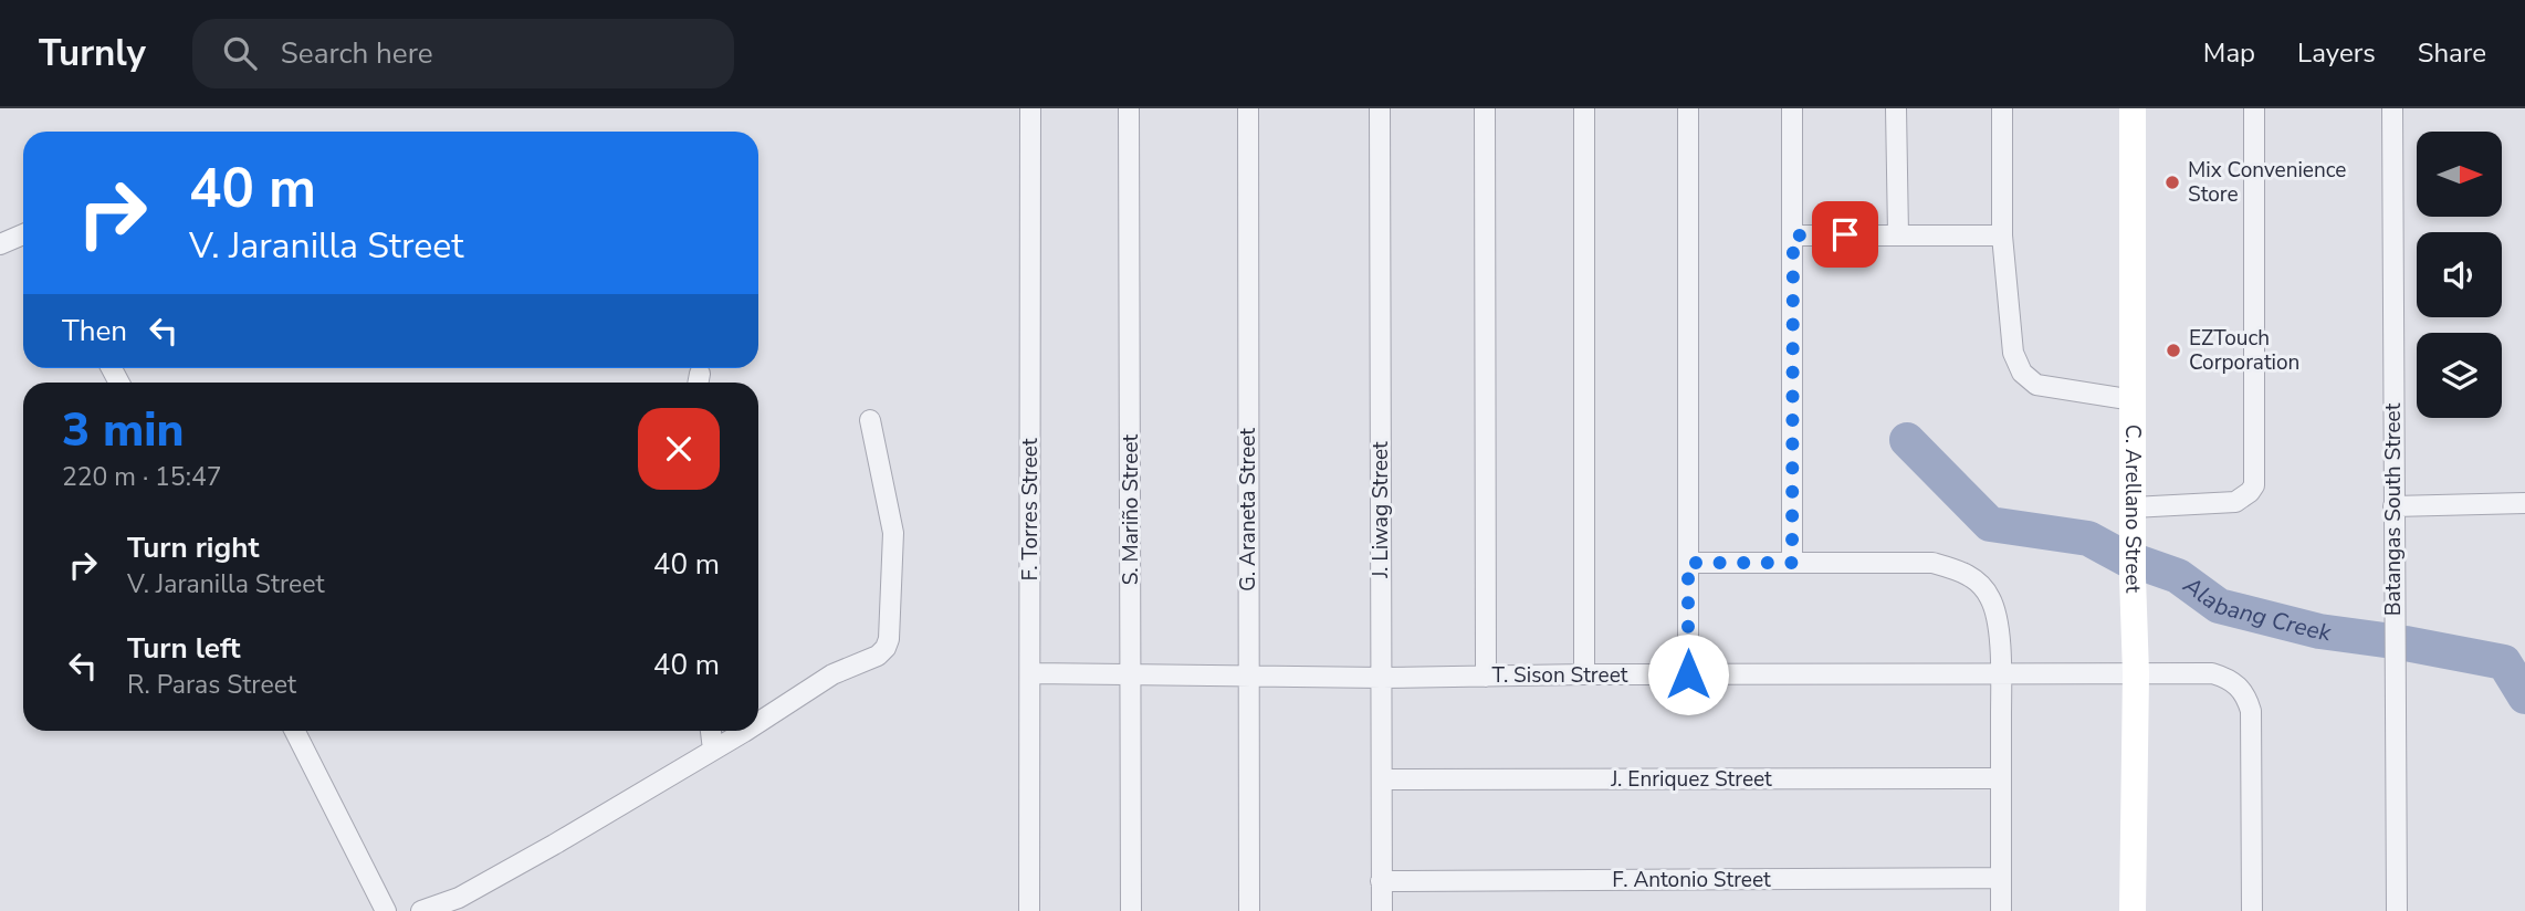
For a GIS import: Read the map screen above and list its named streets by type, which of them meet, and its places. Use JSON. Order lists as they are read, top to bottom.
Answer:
{
  "streets": {
    "street": [
      "F. Torres Street",
      "S. Mariño Street",
      "G. Araneta Street",
      "J. Liwag Street",
      "C. Arellano Street",
      "Batangas South Street",
      "T. Sison Street",
      "J. Enriquez Street",
      "F. Antonio Street"
    ]
  },
  "crossings": [
    ["F. Torres Street", "T. Sison Street"],
    ["S. Mariño Street", "T. Sison Street"],
    ["G. Araneta Street", "T. Sison Street"],
    ["J. Liwag Street", "T. Sison Street"],
    ["J. Liwag Street", "J. Enriquez Street"],
    ["J. Liwag Street", "F. Antonio Street"],
    ["C. Arellano Street", "T. Sison Street"]
  ],
  "water": ["Alabang Creek"],
  "places": ["Mix Convenience Store", "EZTouch Corporation"],
  "north": "right",
  "page": {
    "header": "Turnly",
    "search": "Search here",
    "nav": ["Map", "Layers", "Share"],
    "turn": ["40 m", "V. Jaranilla Street"],
    "then": "Then",
    "heading": ["3 min", "220 m · 15:47"],
    "list": [
      {
        "name": "Turn right",
        "note": "V. Jaranilla Street",
        "value": "40 m"
      },
      {
        "name": "Turn left",
        "note": "R. Paras Street",
        "value": "40 m"
      }
    ]
  }
}
